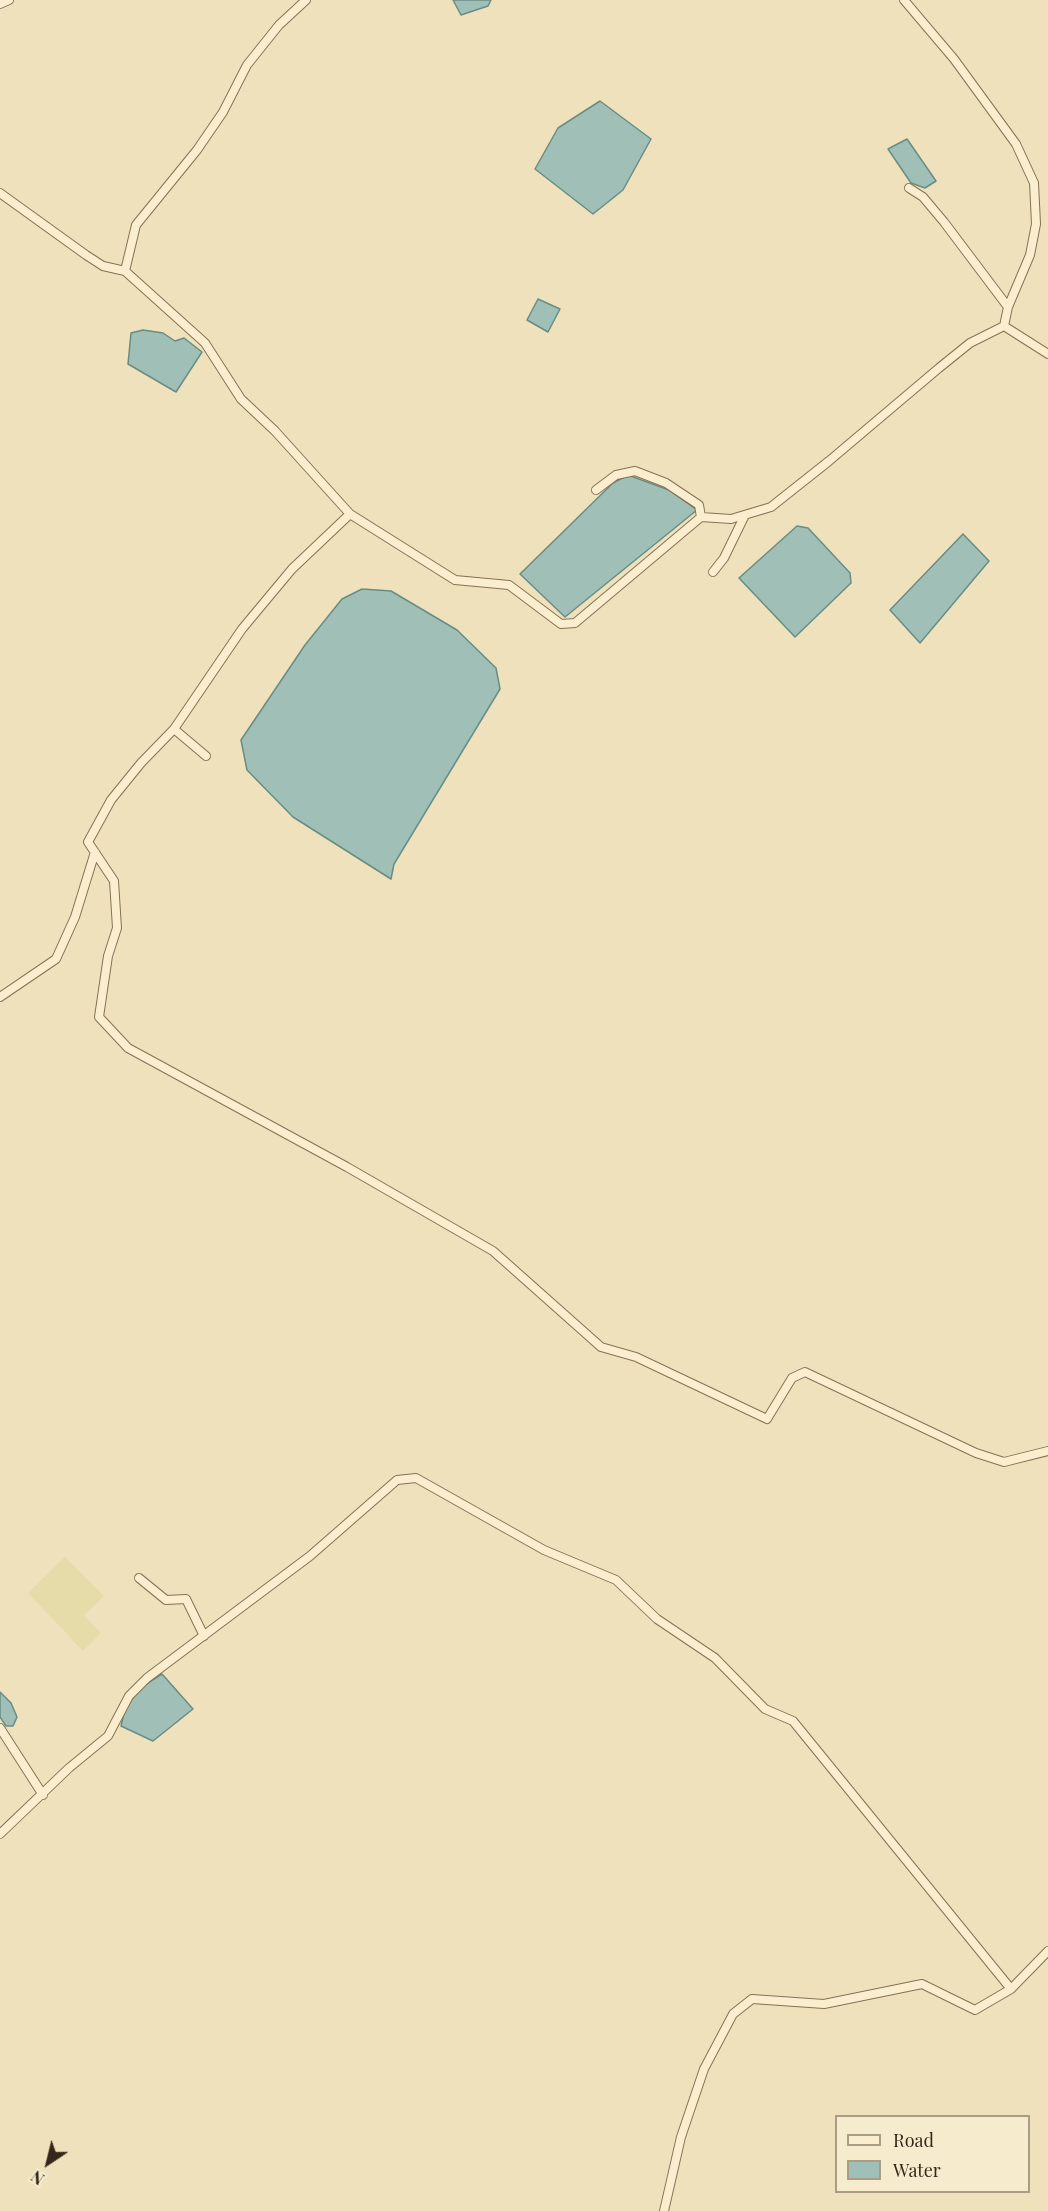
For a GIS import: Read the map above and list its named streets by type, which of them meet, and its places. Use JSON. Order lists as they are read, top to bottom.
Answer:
{
  "legend": ["Road", "Water"],
  "north": "bottom left"
}
